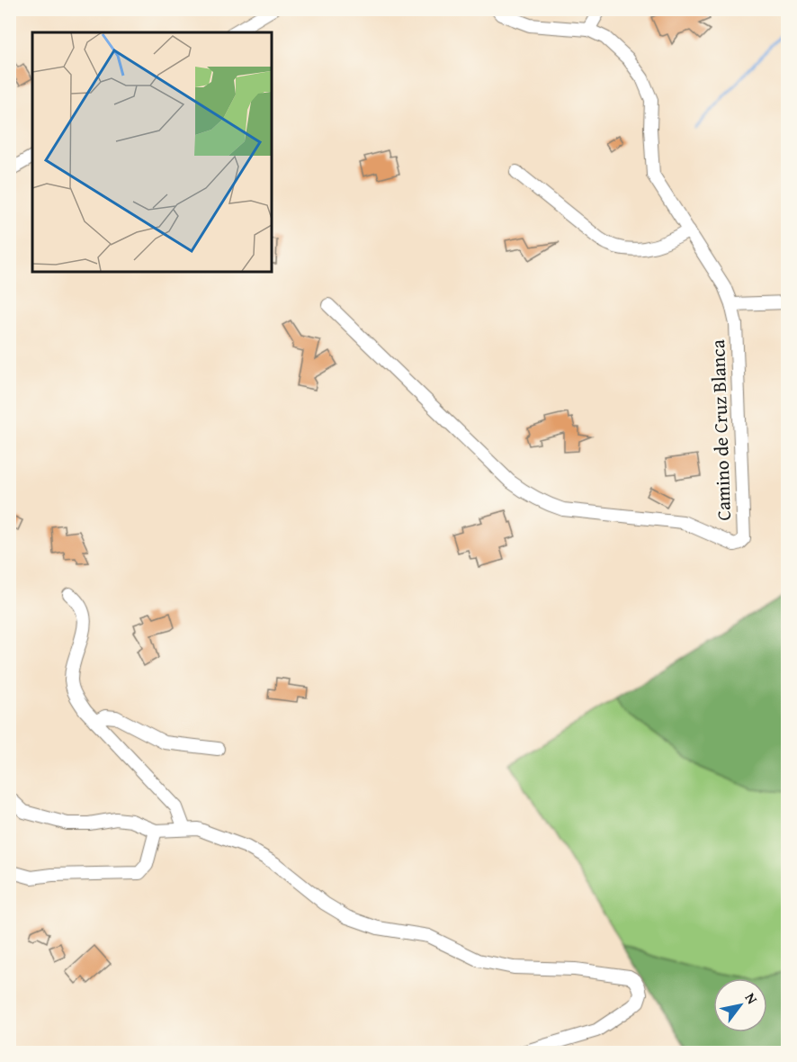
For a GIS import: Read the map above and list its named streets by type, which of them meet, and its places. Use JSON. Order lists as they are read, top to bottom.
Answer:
{
  "streets": {
    "street": ["Camino de Cruz Blanca"]
  },
  "north": "top right"
}
